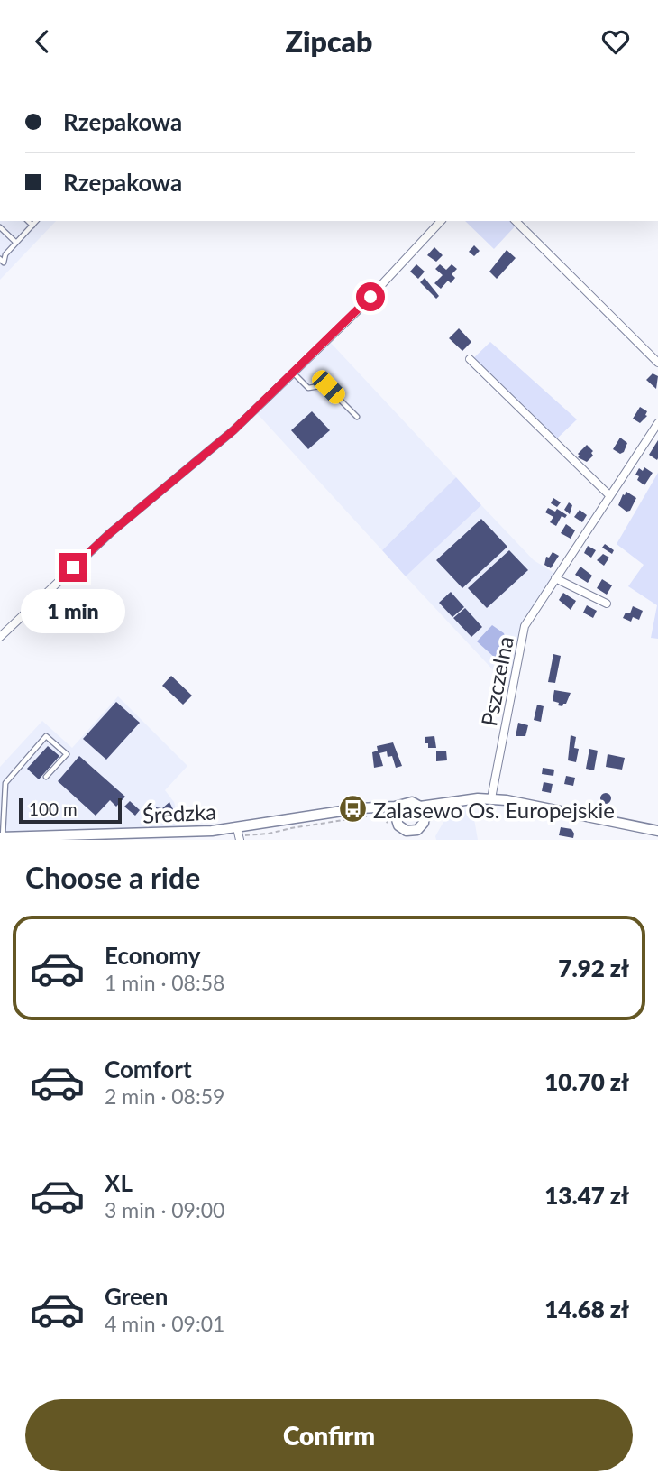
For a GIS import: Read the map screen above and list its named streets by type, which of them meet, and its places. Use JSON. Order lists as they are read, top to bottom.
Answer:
{
  "streets": {
    "street": ["Pszczelna", "Średzka"]
  },
  "places": {
    "bus stop": ["Zalasewo Os. Europejskie"]
  },
  "scale_bar": "100 m",
  "page": {
    "header": "Zipcab",
    "banner": ["Rzepakowa", "Rzepakowa"],
    "bubble": "1 min",
    "scale": "100 m",
    "heading": "Choose a ride",
    "list": [
      {
        "name": "Economy",
        "note": "1 min · 08:58",
        "value": "7.92 zł"
      },
      {
        "name": "Comfort",
        "note": "2 min · 08:59",
        "value": "10.70 zł"
      },
      {
        "name": "XL",
        "note": "3 min · 09:00",
        "value": "13.47 zł"
      },
      {
        "name": "Green",
        "note": "4 min · 09:01",
        "value": "14.68 zł"
      }
    ],
    "buttons": "Confirm"
  }
}
